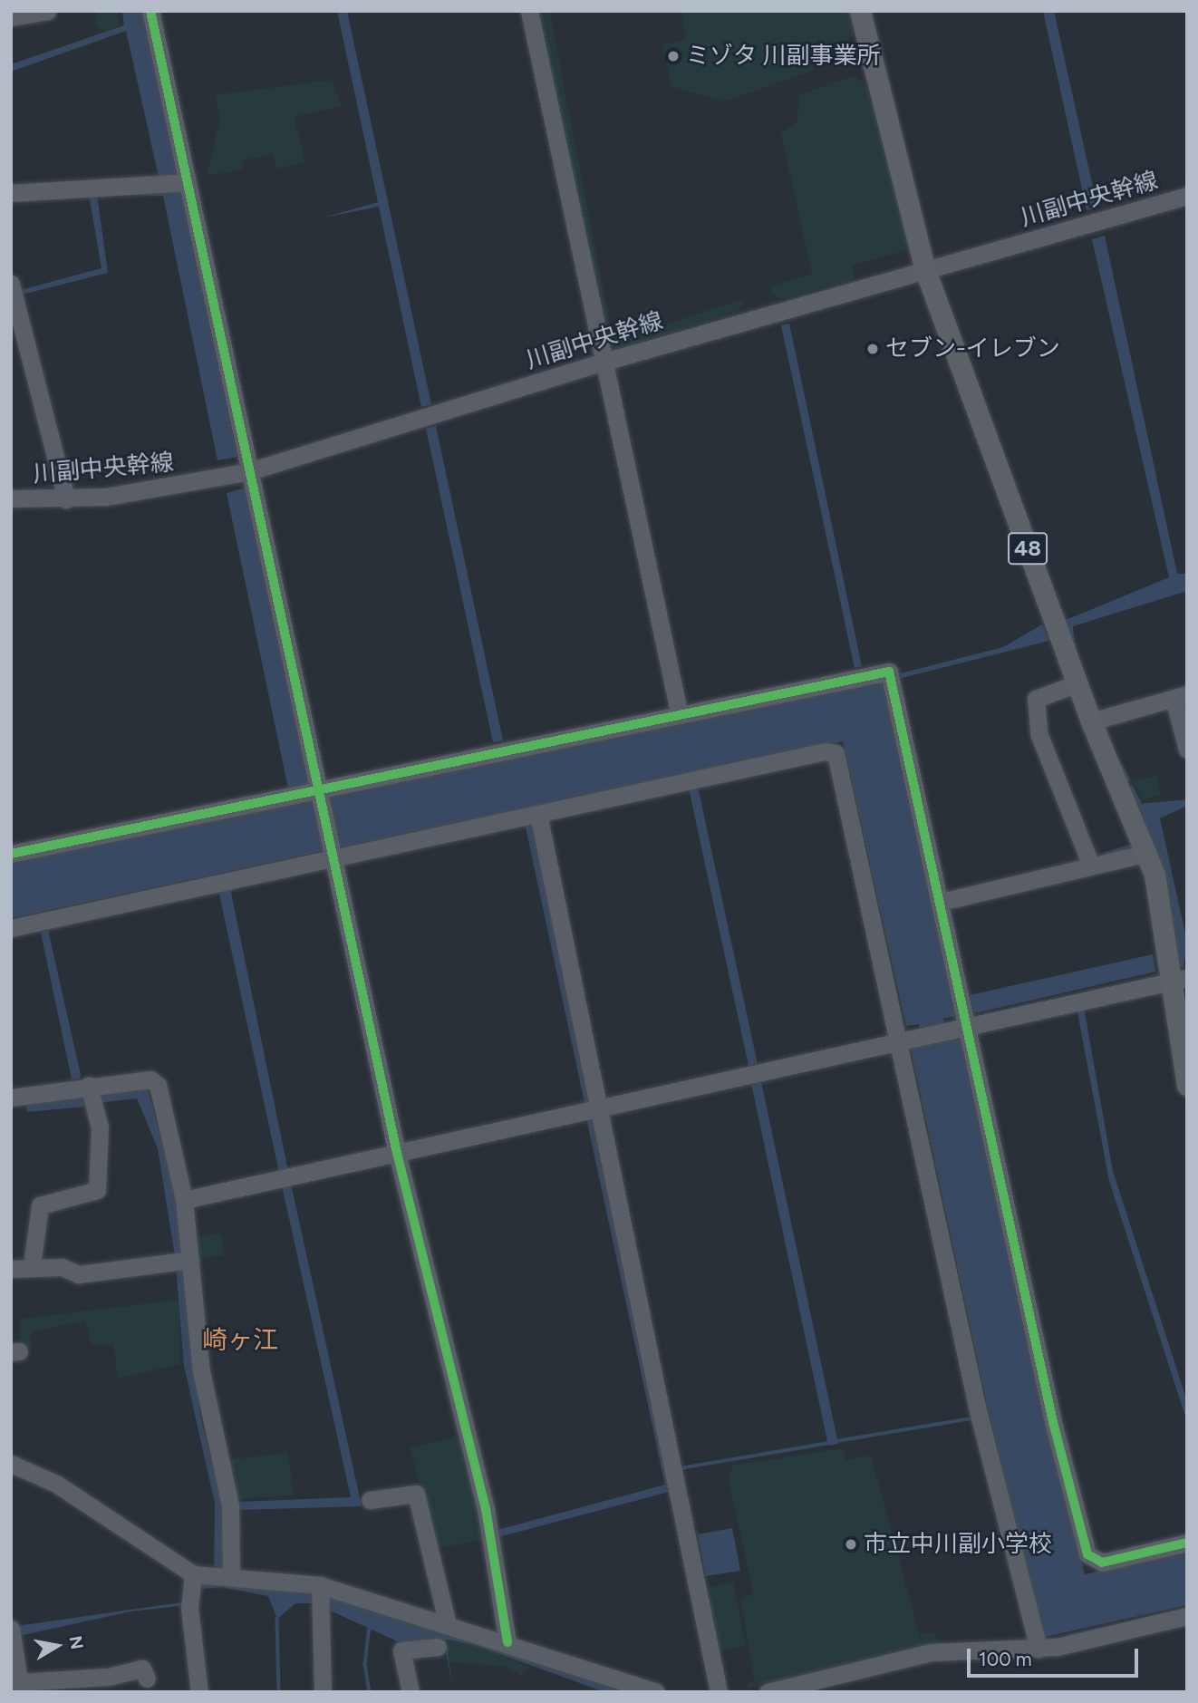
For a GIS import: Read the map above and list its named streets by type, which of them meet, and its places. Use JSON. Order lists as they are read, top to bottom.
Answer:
{
  "streets": {
    "main road": ["48"],
    "street": ["川副中央幹線"]
  },
  "crossings": [
    ["川副中央幹線", "48"]
  ],
  "districts": ["崎ヶ江"],
  "places": ["ミゾタ 川副事業所", "セブン-イレブン", "市立中川副小学校"],
  "scale_bar": "100 m",
  "north": "right"
}
